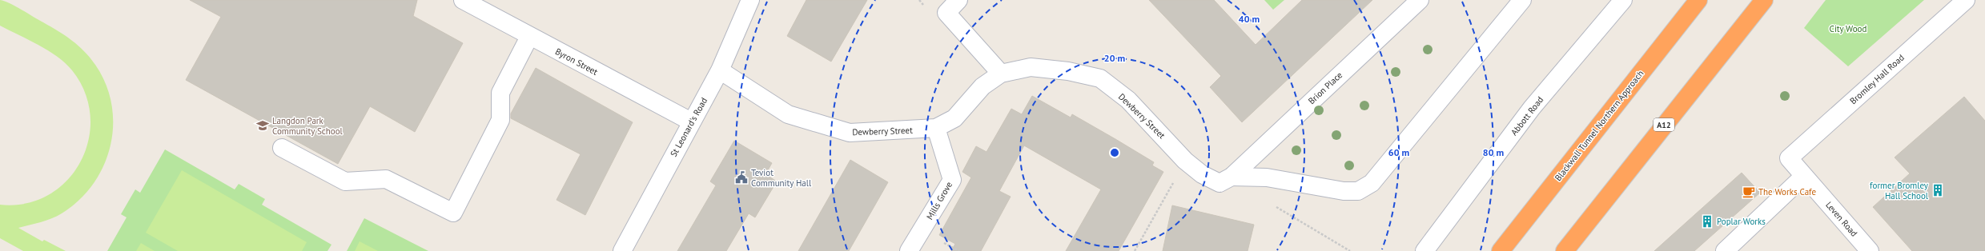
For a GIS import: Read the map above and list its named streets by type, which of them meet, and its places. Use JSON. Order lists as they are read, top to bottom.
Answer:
{
  "streets": {
    "highway": ["A12", "Blackwall Tunnel Northern Approach"],
    "street": [
      "Byron Street",
      "Bromley Hall Road",
      "Brion Place",
      "Dewberry Street",
      "Abbott Road",
      "St Leonard's Road",
      "Mills Grove",
      "Leven Road"
    ]
  },
  "crossings": [
    ["Byron Street", "St Leonard's Road"],
    ["Bromley Hall Road", "Leven Road"],
    ["Brion Place", "Dewberry Street"],
    ["Dewberry Street", "St Leonard's Road"],
    ["Dewberry Street", "Mills Grove"]
  ],
  "parks": ["City Wood"],
  "places": {
    "school or university": ["Langdon Park Community School"],
    "public building": ["Teviot Community Hall"],
    "building": ["former Bromley Hall School", "Poplar Works"],
    "cafe": ["The Works Cafe"]
  },
  "rings": [
    "40 m",
    "20 m",
    "60 m",
    "80 m"
  ]
}
